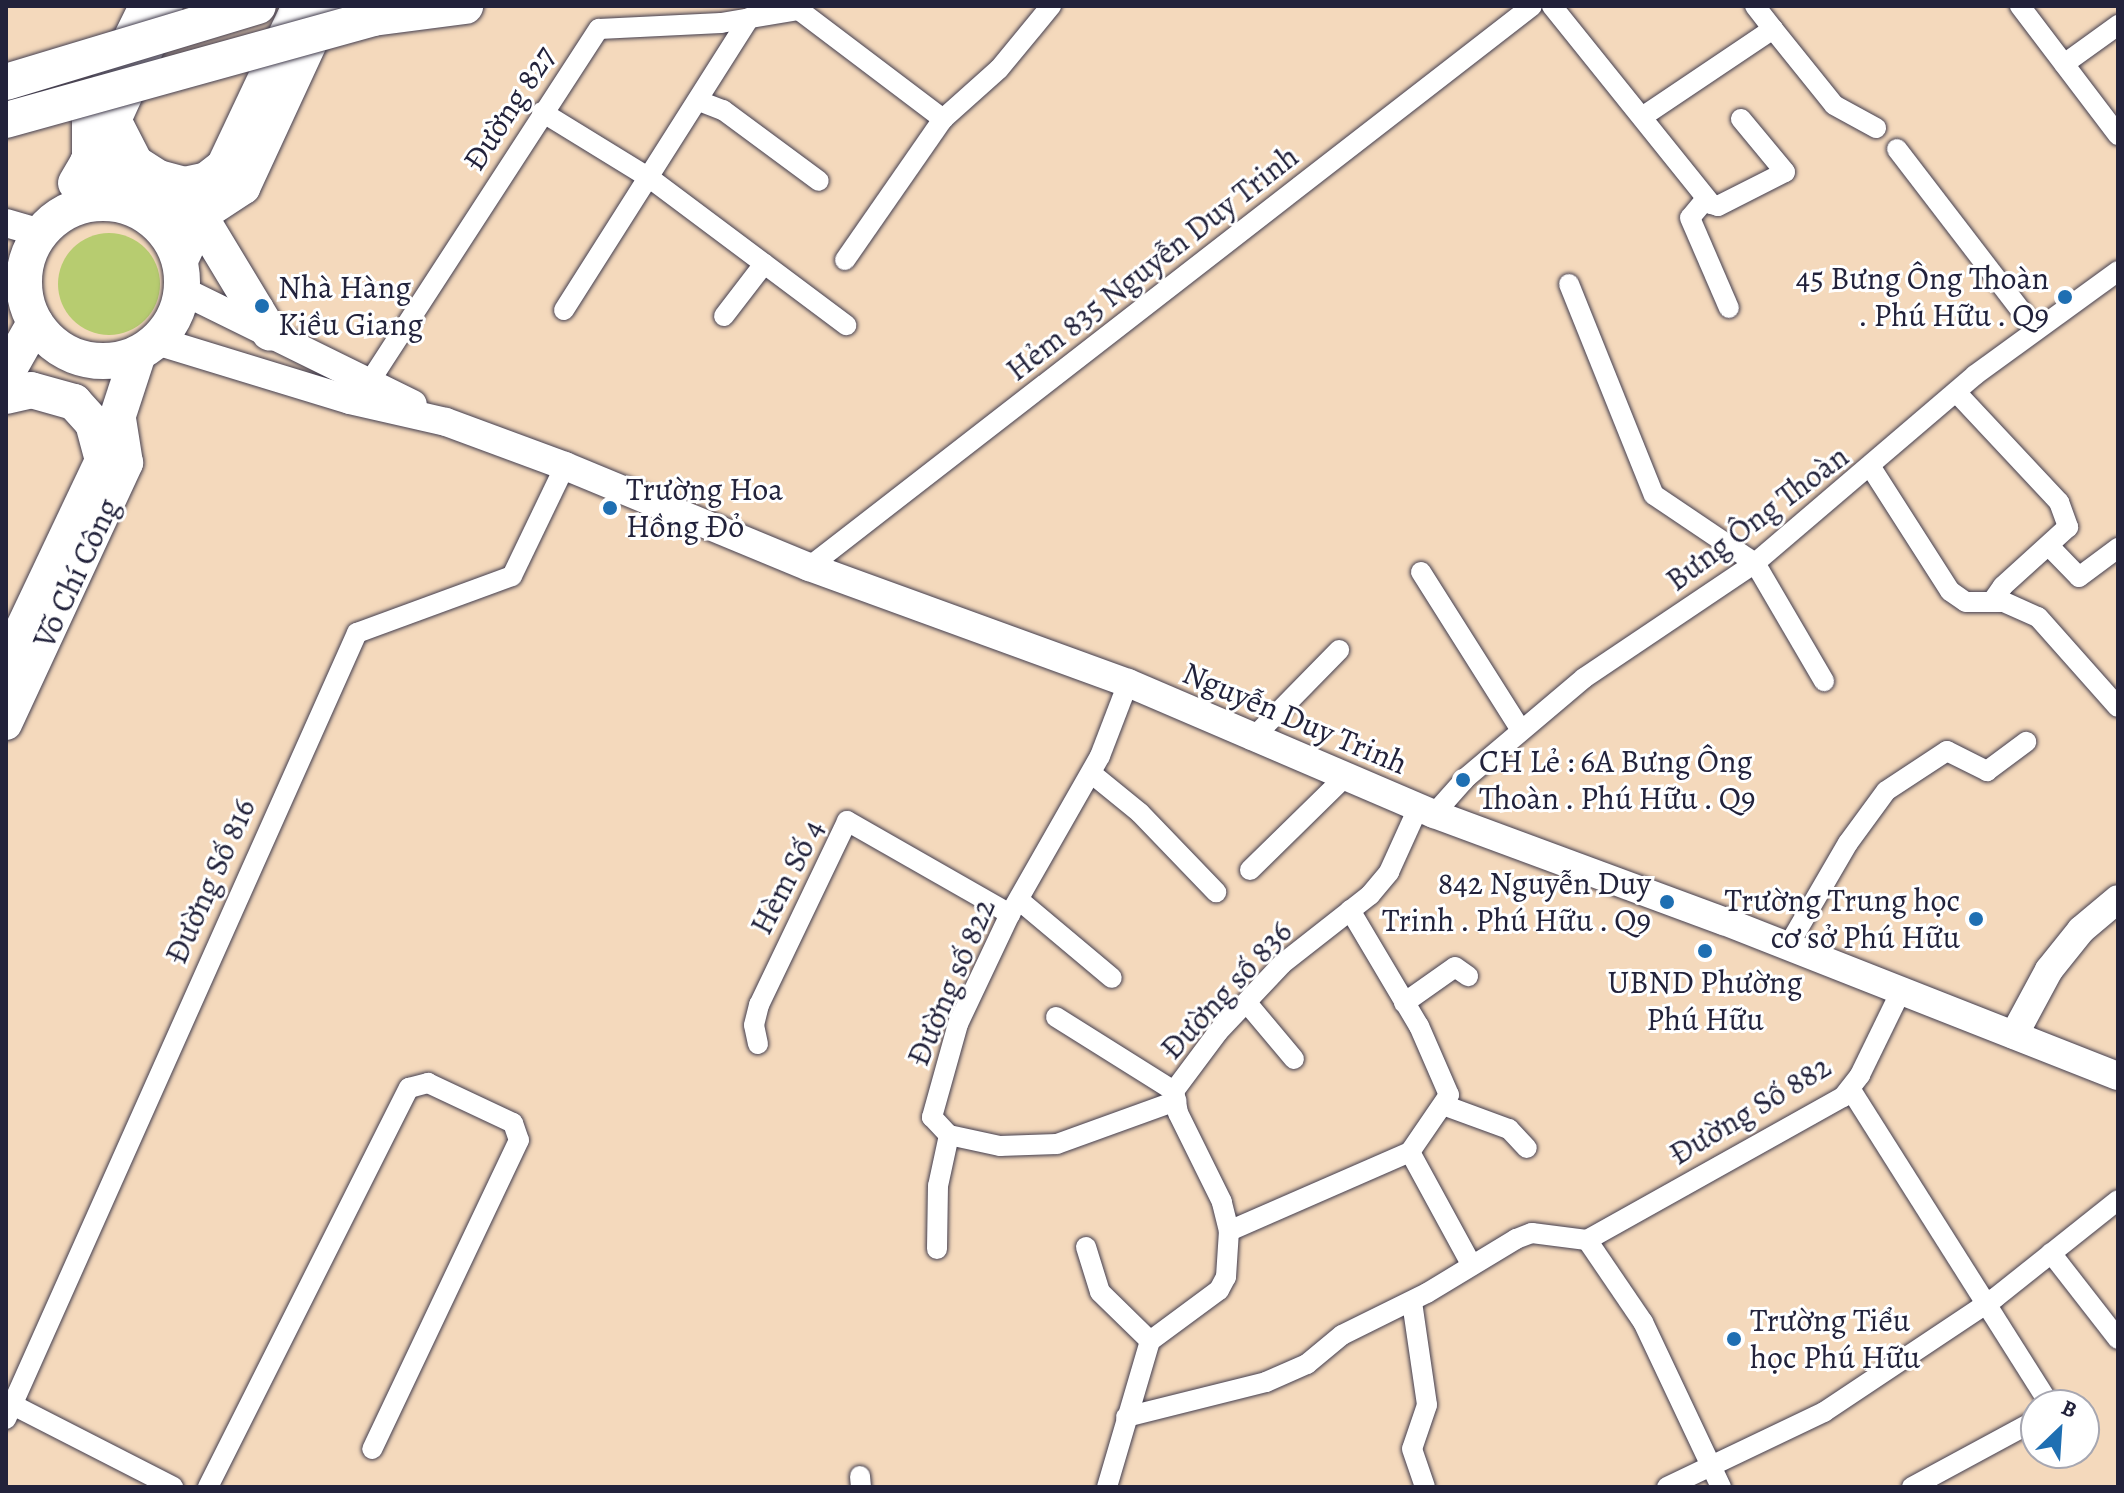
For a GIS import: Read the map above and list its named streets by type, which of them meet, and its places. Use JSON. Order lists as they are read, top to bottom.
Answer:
{
  "streets": {
    "highway": ["Võ Chí Công"],
    "main road": ["Nguyễn Duy Trinh"],
    "street": [
      "Đường 827",
      "Hẻm 835 Nguyễn Duy Trinh",
      "Bưng Ông Thoàn",
      "Hèm Số 4",
      "Đường Số 816",
      "Đường số 822",
      "Đường số 836",
      "Đường Số 882"
    ]
  },
  "crossings": [
    ["Đường 827", "Nguyễn Duy Trinh"],
    ["Hẻm 835 Nguyễn Duy Trinh", "Nguyễn Duy Trinh"],
    ["Bưng Ông Thoàn", "Nguyễn Duy Trinh"],
    ["Bưng Ông Thoàn", "Đường số 836"],
    ["Võ Chí Công", "Nguyễn Duy Trinh"],
    ["Nguyễn Duy Trinh", "Đường Số 816"],
    ["Nguyễn Duy Trinh", "Đường số 822"],
    ["Nguyễn Duy Trinh", "Đường số 836"],
    ["Nguyễn Duy Trinh", "Đường Số 882"],
    ["Hèm Số 4", "Đường số 822"]
  ],
  "places": [
    "45 Bưng Ông Thoàn . Phú Hữu . Q9",
    "Nhà Hàng Kiều Giang",
    "Trường Hoa Hồng Đỏ",
    "CH Lẻ : 6A Bưng Ông Thoàn . Phú Hữu . Q9",
    "842 Nguyễn Duy Trinh . Phú Hữu . Q9",
    "Trường Trung học cơ sở Phú Hữu",
    "UBND Phường Phú Hữu",
    "Trường Tiểu học Phú Hữu"
  ],
  "north": "top right"
}
